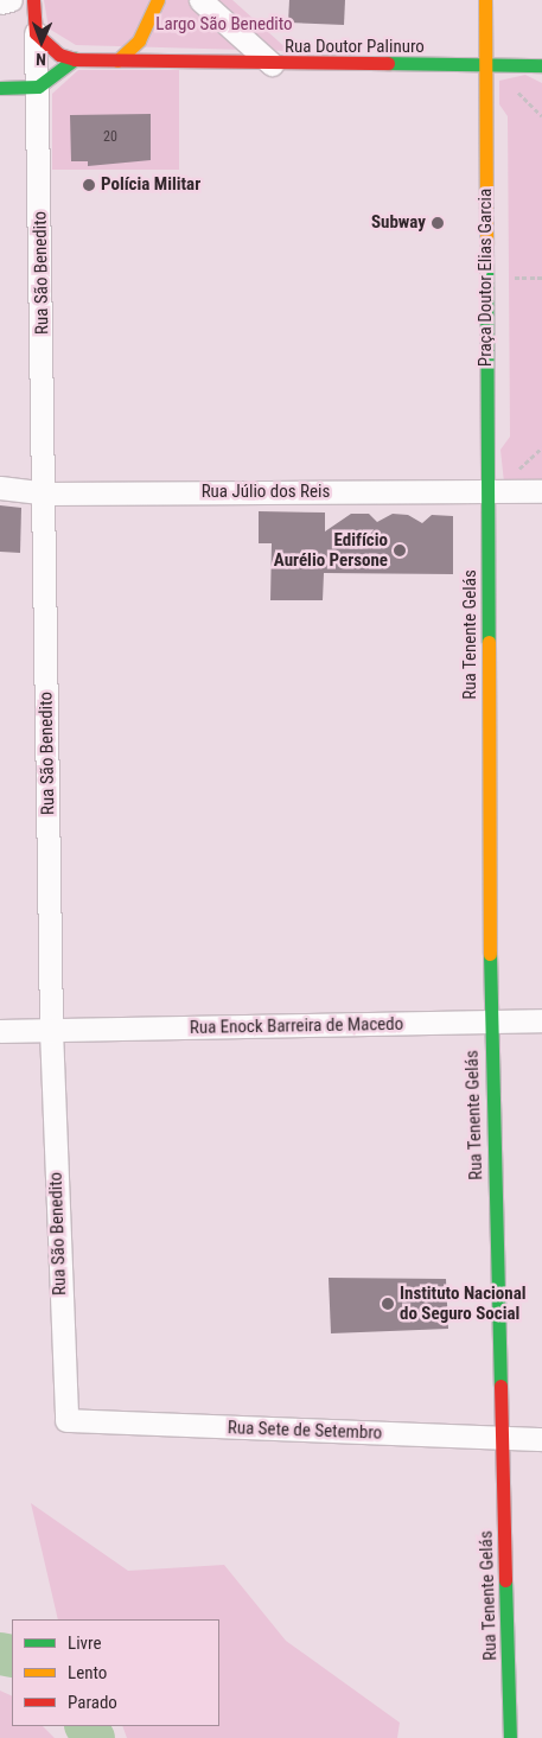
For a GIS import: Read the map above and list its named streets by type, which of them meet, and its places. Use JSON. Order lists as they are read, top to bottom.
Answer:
{
  "streets": {
    "street": [
      "Rua Doutor Palinuro",
      "Rua São Benedito",
      "Praça Doutor Elias Garcia",
      "Rua Júlio dos Reis",
      "Rua Tenente Gelás",
      "Rua Enock Barreira de Macedo",
      "Rua Sete de Setembro"
    ]
  },
  "crossings": [
    ["Rua Doutor Palinuro", "Praça Doutor Elias Garcia"],
    ["Rua São Benedito", "Rua Júlio dos Reis"],
    ["Rua São Benedito", "Rua Enock Barreira de Macedo"],
    ["Rua São Benedito", "Rua Sete de Setembro"],
    ["Praça Doutor Elias Garcia", "Rua Júlio dos Reis"],
    ["Praça Doutor Elias Garcia", "Rua Tenente Gelás"],
    ["Rua Júlio dos Reis", "Rua Tenente Gelás"],
    ["Rua Tenente Gelás", "Rua Enock Barreira de Macedo"],
    ["Rua Tenente Gelás", "Rua Sete de Setembro"]
  ],
  "parks": ["Largo São Benedito"],
  "places": [
    "Polícia Militar",
    "Subway",
    "Edifício Aurélio Persone",
    "Instituto Nacional do Seguro Social"
  ],
  "house_numbers": ["20"],
  "legend": ["Livre", "Lento", "Parado"],
  "north": "bottom"
}
